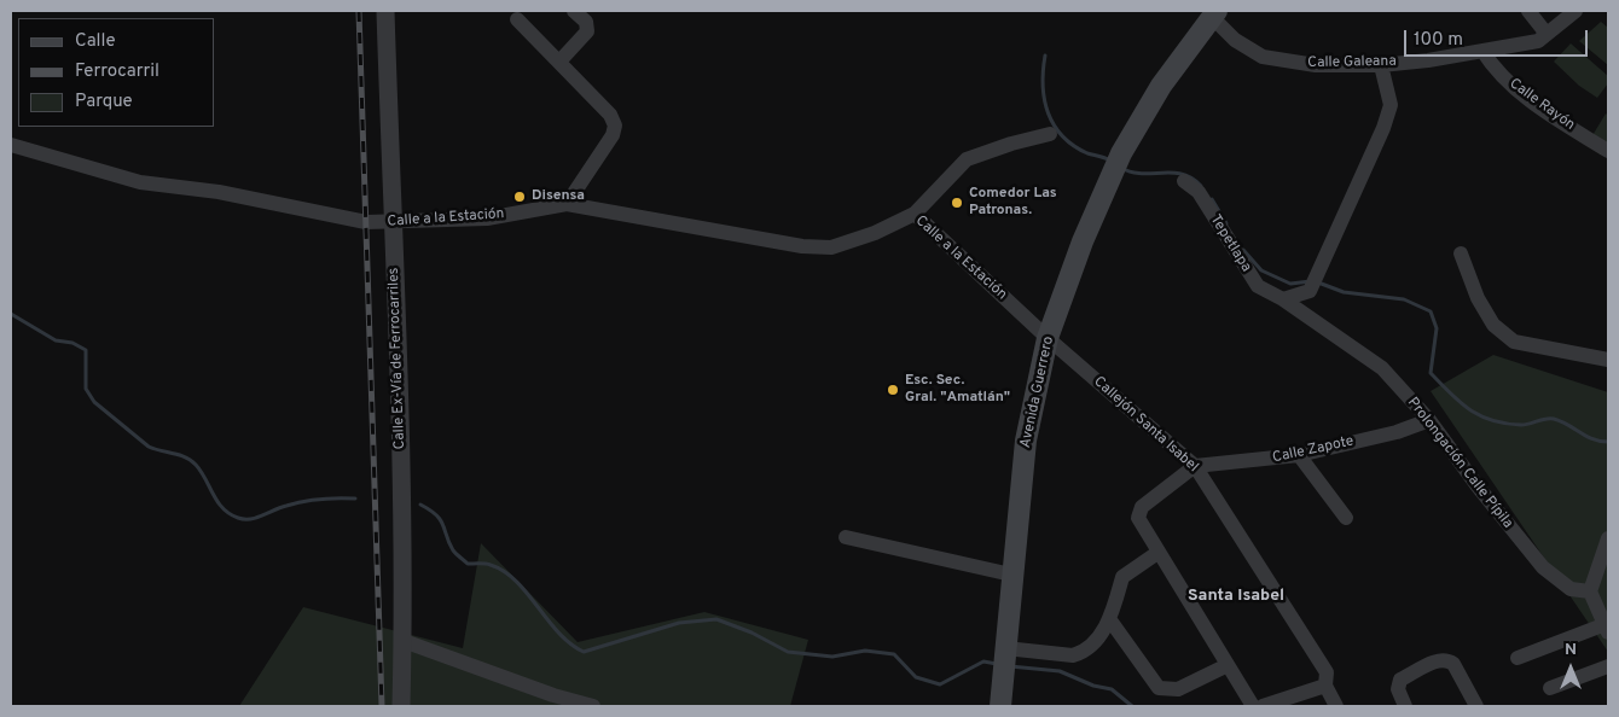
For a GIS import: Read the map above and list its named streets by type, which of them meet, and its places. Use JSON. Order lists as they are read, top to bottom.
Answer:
{
  "streets": {
    "main road": ["Avenida Guerrero"],
    "street": [
      "Calle Galeana",
      "Calle Rayón",
      "Calle a la Estación",
      "Tepetlapa",
      "Calle Ex-Vía de Ferrocarriles",
      "Callejón Santa Isabel",
      "Calle Zapote",
      "Prolongación Calle Pípila"
    ]
  },
  "crossings": [
    ["Calle Galeana", "Calle Rayón"],
    ["Calle Galeana", "Avenida Guerrero"],
    ["Calle a la Estación", "Calle Ex-Vía de Ferrocarriles"],
    ["Calle a la Estación", "Avenida Guerrero"],
    ["Calle a la Estación", "Callejón Santa Isabel"],
    ["Tepetlapa", "Prolongación Calle Pípila"],
    ["Avenida Guerrero", "Callejón Santa Isabel"],
    ["Callejón Santa Isabel", "Calle Zapote"],
    ["Calle Zapote", "Prolongación Calle Pípila"]
  ],
  "districts": ["Santa Isabel"],
  "places": ["Disensa", "Comedor Las Patronas.", "Esc. Sec. Gral. \"Amatlán\""],
  "legend": ["Calle", "Ferrocarril", "Parque"],
  "scale_bar": "100 m",
  "north": "top"
}
